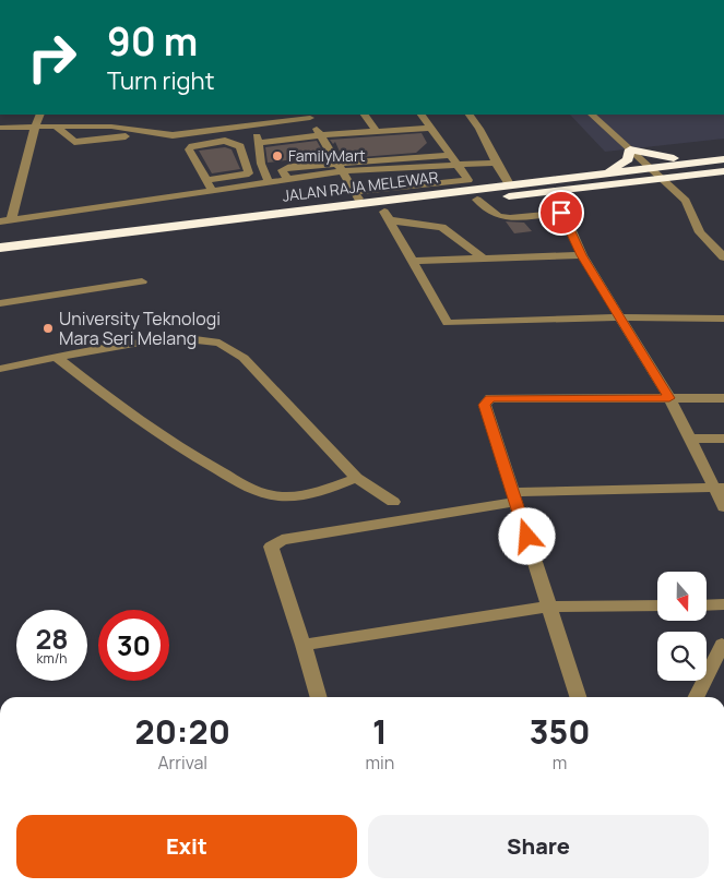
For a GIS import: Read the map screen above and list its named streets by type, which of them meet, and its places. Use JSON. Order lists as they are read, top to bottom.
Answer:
{
  "streets": {
    "highway": ["JALAN RAJA MELEWAR"]
  },
  "places": ["FamilyMart", "University Teknologi Mara Seri Melang"],
  "north": "bottom",
  "page": {
    "turn": ["90 m", "Turn right"],
    "speed": "28 km/h",
    "limit": "30",
    "eta": [
      "20:20",
      "Arrival",
      "1",
      "min",
      "350",
      "m"
    ],
    "buttons": ["Exit", "Share"]
  }
}
